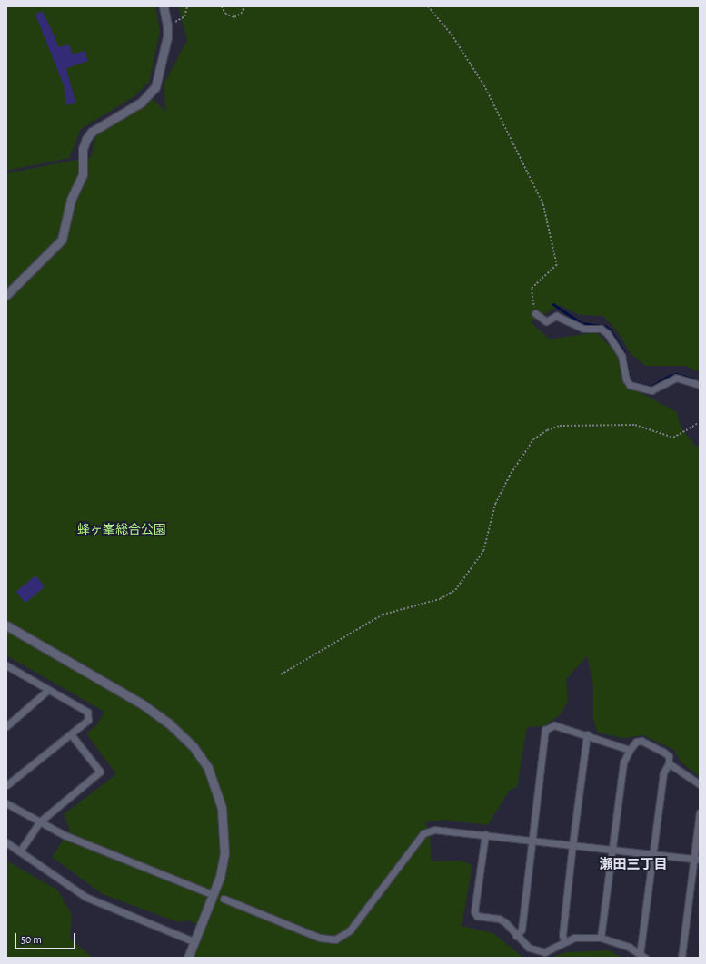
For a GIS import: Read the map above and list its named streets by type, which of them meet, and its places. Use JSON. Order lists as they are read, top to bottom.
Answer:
{
  "districts": ["瀬田三丁目"],
  "parks": ["蜂ヶ峯総合公園"],
  "scale_bar": "50 m"
}
